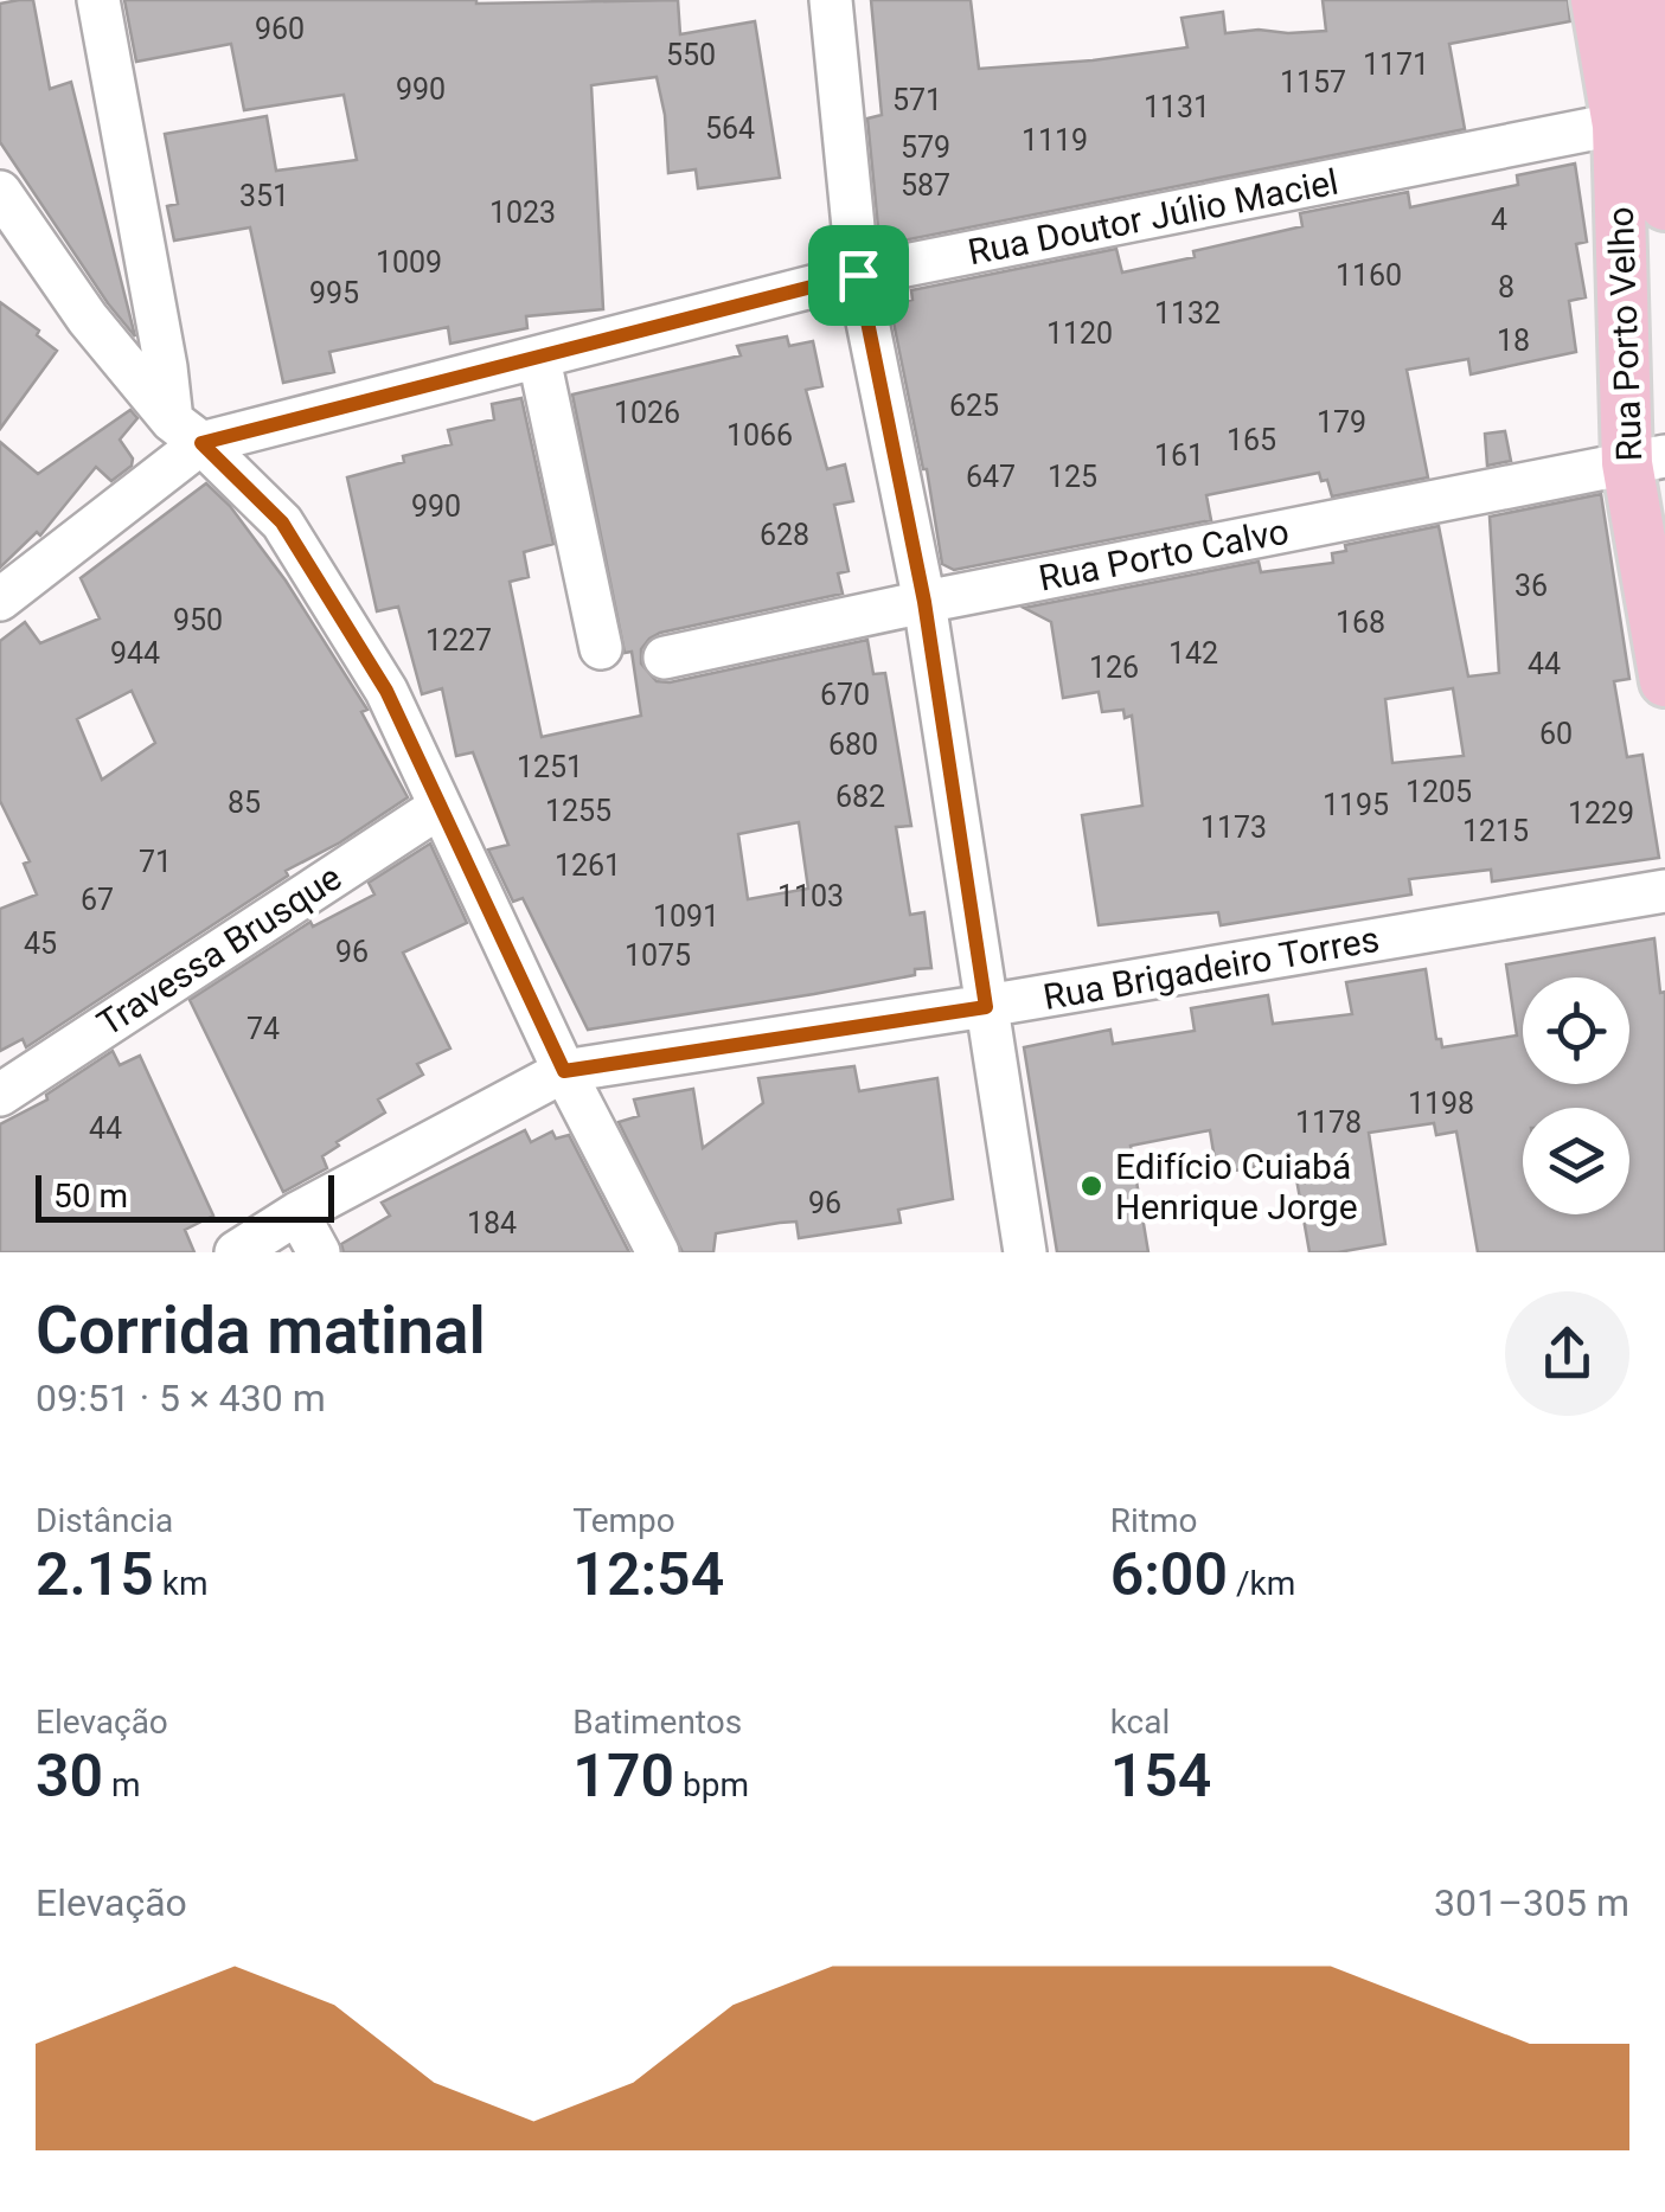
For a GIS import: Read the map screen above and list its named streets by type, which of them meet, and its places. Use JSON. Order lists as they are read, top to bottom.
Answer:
{
  "streets": {
    "main road": ["Rua Porto Velho"],
    "street": [
      "Rua Doutor Júlio Maciel",
      "Rua Porto Calvo",
      "Travessa Brusque",
      "Rua Brigadeiro Torres"
    ]
  },
  "crossings": [
    ["Rua Doutor Júlio Maciel", "Rua Porto Velho"],
    ["Rua Porto Velho", "Rua Porto Calvo"]
  ],
  "places": ["Edifício Cuiabá Henrique Jorge"],
  "house_numbers": [
    "960",
    "550",
    "1171",
    "1157",
    "990",
    "571",
    "1131",
    "564",
    "1119",
    "579",
    "587",
    "351",
    "1023",
    "4",
    "1009",
    "1160",
    "8",
    "995",
    "1132",
    "1120",
    "18",
    "625",
    "1026",
    "179",
    "1066",
    "165",
    "161",
    "647",
    "125",
    "990",
    "628",
    "36",
    "950",
    "168",
    "1227",
    "944",
    "142",
    "44",
    "126",
    "670",
    "60",
    "680",
    "1251",
    "1205",
    "682",
    "85",
    "1195",
    "1255",
    "1229",
    "1173",
    "1215",
    "71",
    "1261",
    "1103",
    "67",
    "1091",
    "45",
    "96",
    "1075",
    "74",
    "1198",
    "1178",
    "44",
    "96",
    "184"
  ],
  "scale_bar": "50 m",
  "page": {
    "scale": "50 m",
    "heading": ["Corrida matinal", "09:51 · 5 × 430 m"],
    "stats": [
      ["Distância", "2.15 km"],
      ["Tempo", "12:54"],
      ["Ritmo", "6:00 /km"],
      ["Elevação", "30 m"],
      ["Batimentos", "170 bpm"],
      ["kcal", "154"]
    ],
    "chart": ["Elevação", "301–305 m"]
  }
}
